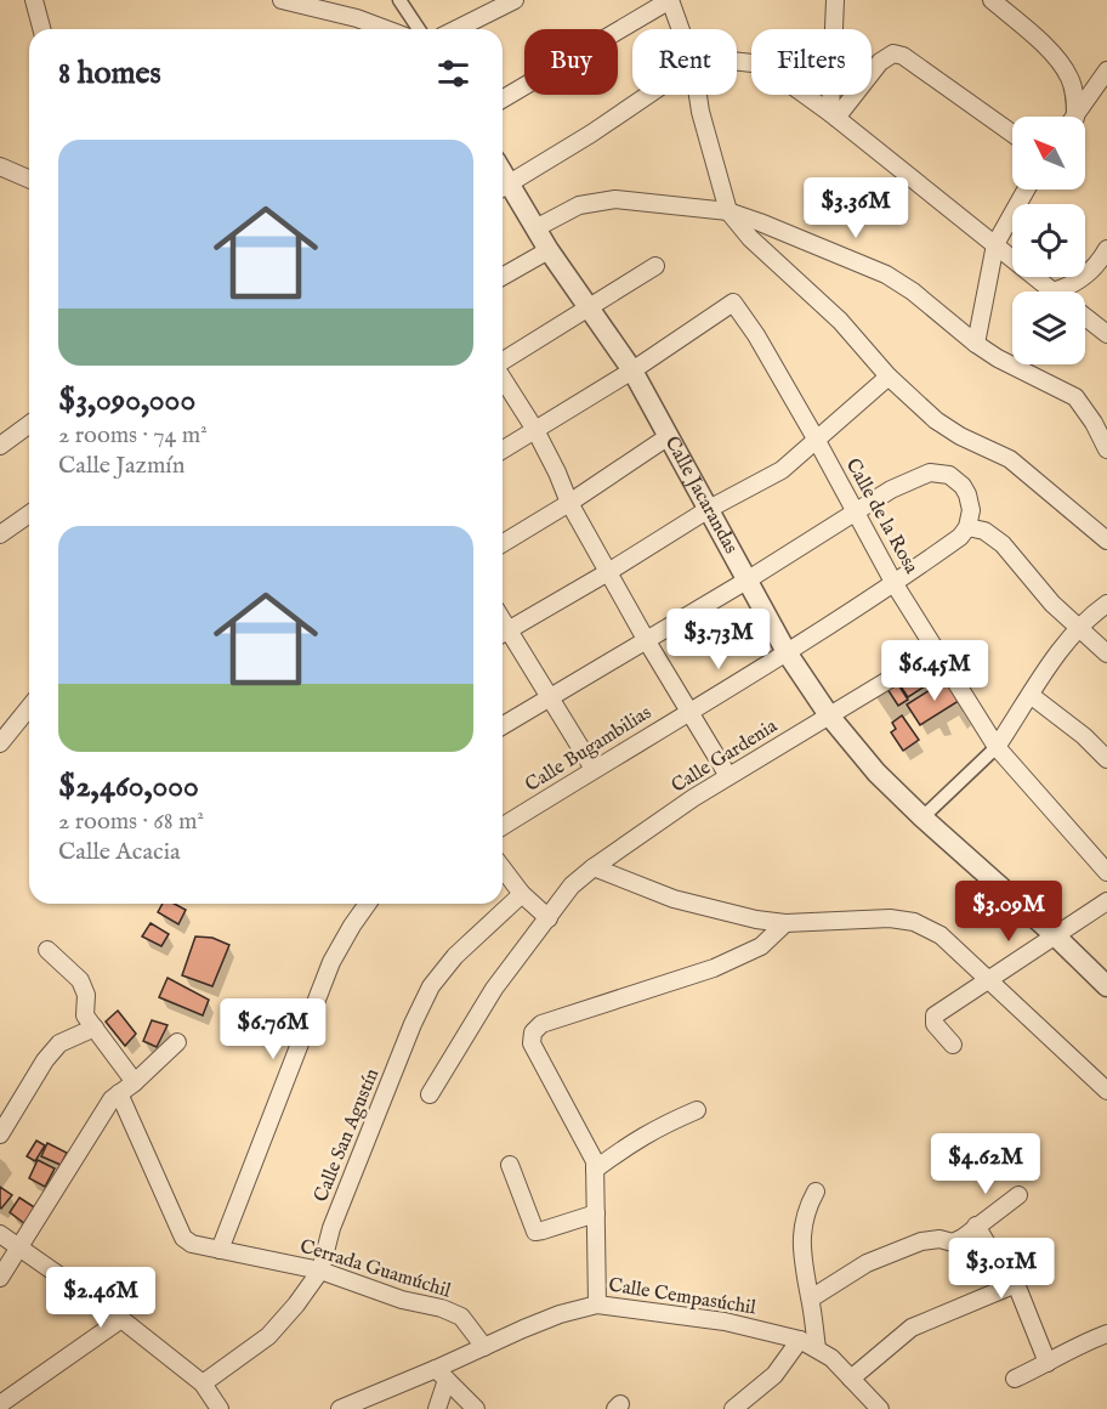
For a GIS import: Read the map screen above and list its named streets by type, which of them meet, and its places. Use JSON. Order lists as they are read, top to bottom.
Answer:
{
  "streets": {
    "street": [
      "Calle Jacarandas",
      "Calle de la Rosa",
      "Calle Bugambilias",
      "Calle Gardenia",
      "Calle San Agustín",
      "Cerrada Guamúchil",
      "Calle Cempasúchil"
    ]
  },
  "crossings": [
    ["Calle Jacarandas", "Calle de la Rosa"],
    ["Calle Jacarandas", "Calle Bugambilias"],
    ["Calle Jacarandas", "Calle Gardenia"],
    ["Calle de la Rosa", "Calle Bugambilias"],
    ["Calle de la Rosa", "Calle Gardenia"],
    ["Calle San Agustín", "Cerrada Guamúchil"],
    ["Cerrada Guamúchil", "Calle Cempasúchil"]
  ],
  "north": "top left",
  "page": {
    "chip": ["Buy", "Rent", "Filters"],
    "heading": "8 homes",
    "list": [
      {
        "name": "$3,090,000",
        "note": "2 rooms · 74 m² · Calle Jazmín"
      },
      {
        "name": "$2,460,000",
        "note": "2 rooms · 68 m² · Calle Acacia"
      }
    ],
    "price": [
      "$3.36M",
      "$3.73M",
      "$6.45M",
      "$3.09M",
      "$6.76M",
      "$4.62M",
      "$3.01M",
      "$2.46M"
    ]
  }
}
